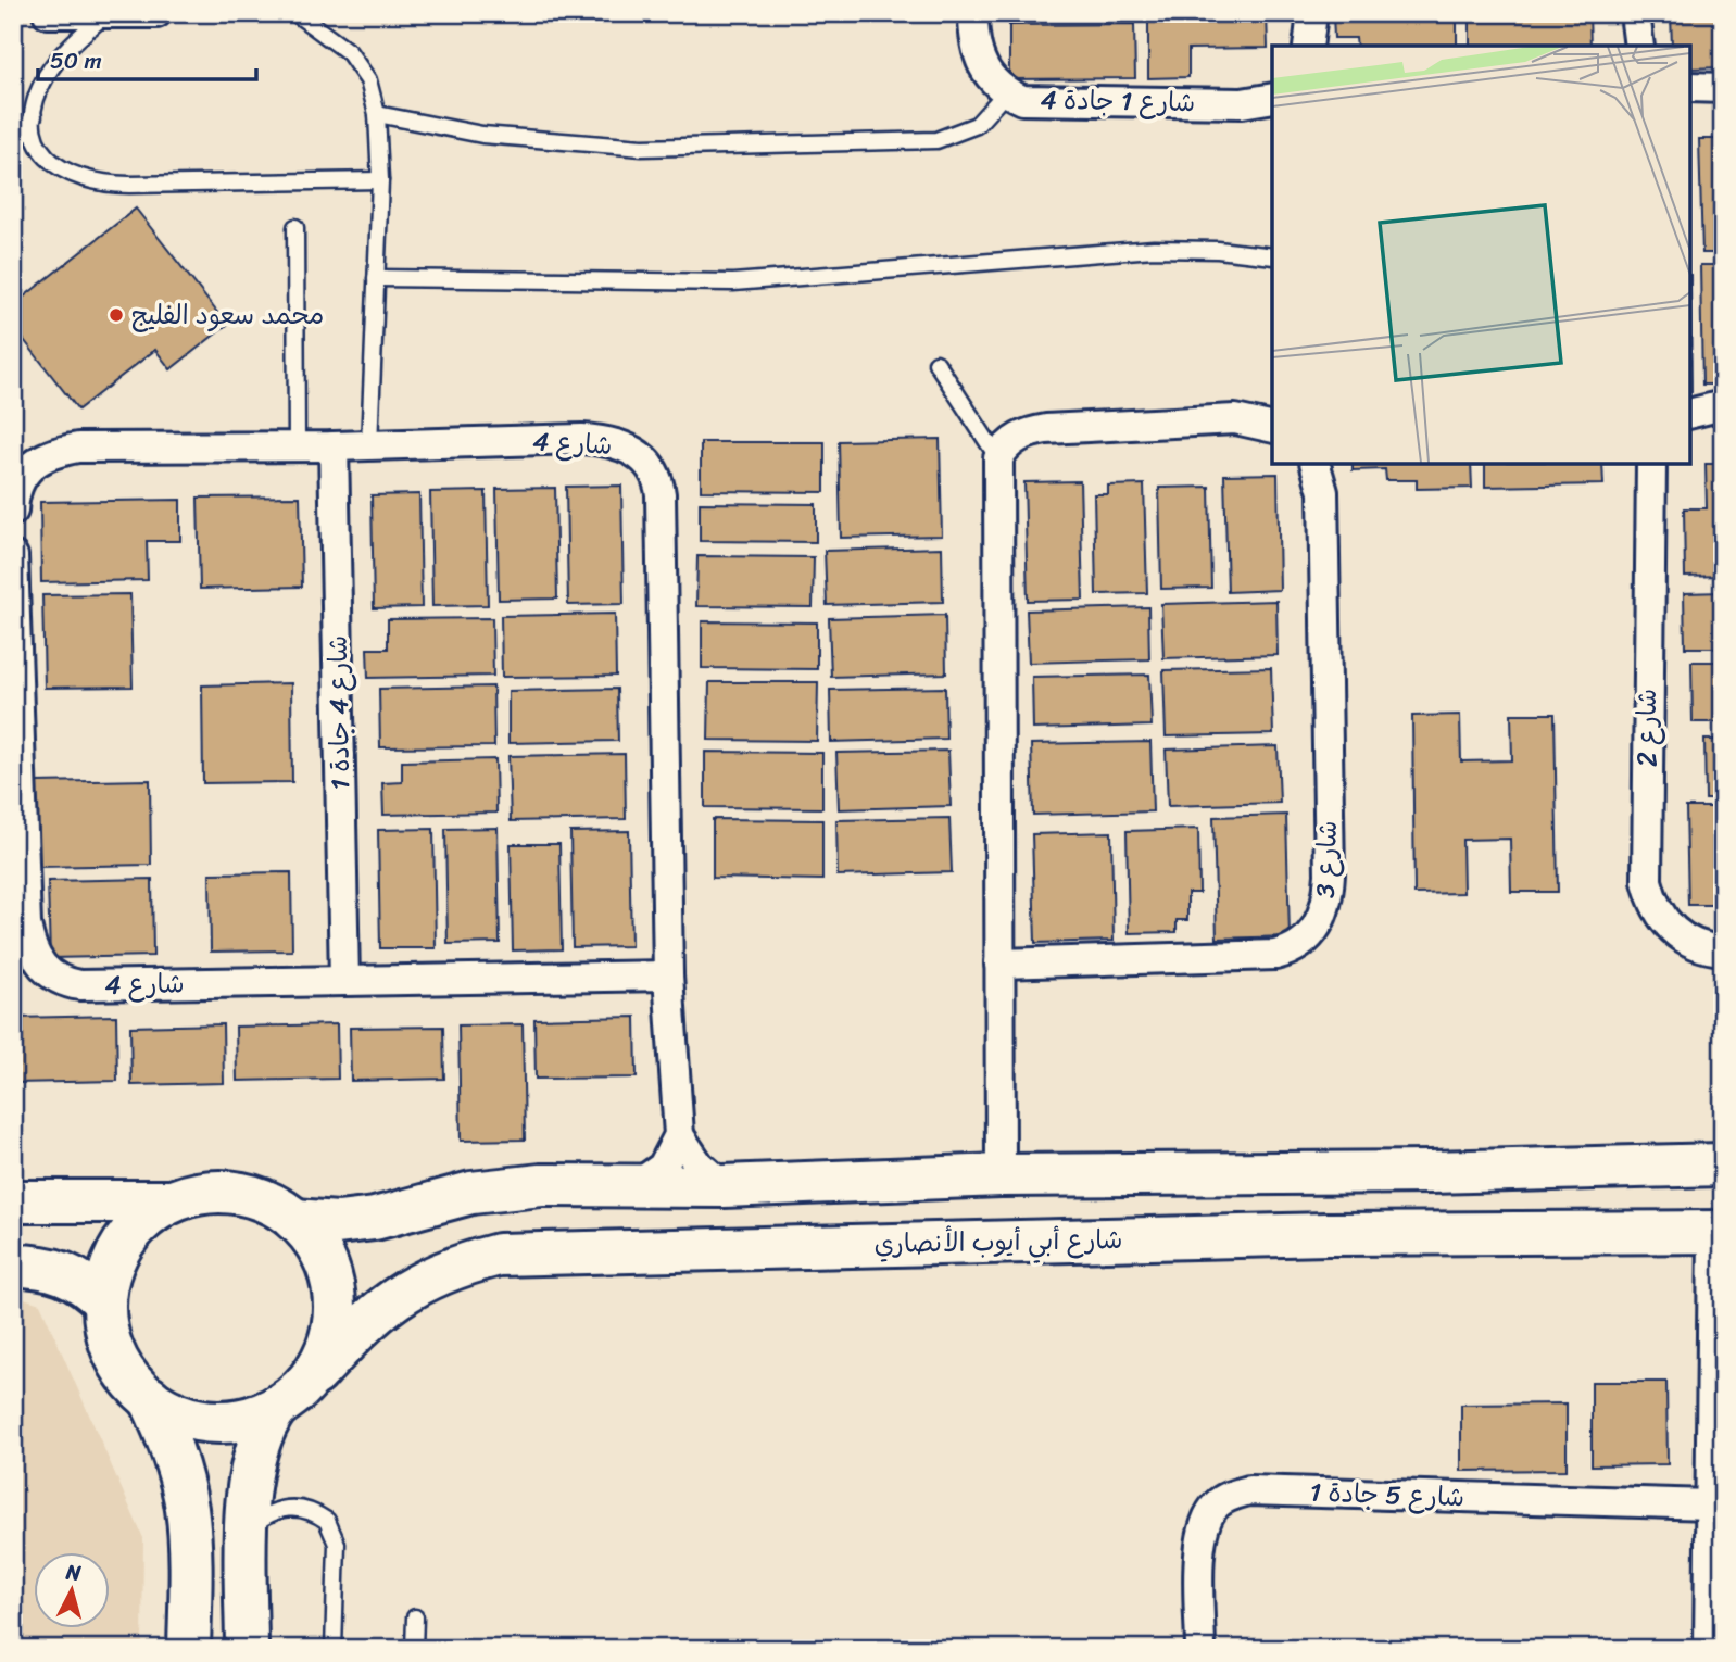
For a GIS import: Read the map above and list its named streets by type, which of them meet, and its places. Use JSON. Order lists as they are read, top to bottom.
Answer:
{
  "streets": {
    "street": [
      "شارع 1 جادة 4",
      "شارع 4",
      "شارع 4 جادة 1",
      "شارع 2",
      "شارع 3",
      "شارع أبي أيوب الأنصاري",
      "شارع 5 جادة 1"
    ]
  },
  "crossings": [
    ["شارع 4", "شارع 4 جادة 1"]
  ],
  "places": ["محمد سعود الفليج"],
  "scale_bar": "50 m",
  "north": "top"
}
